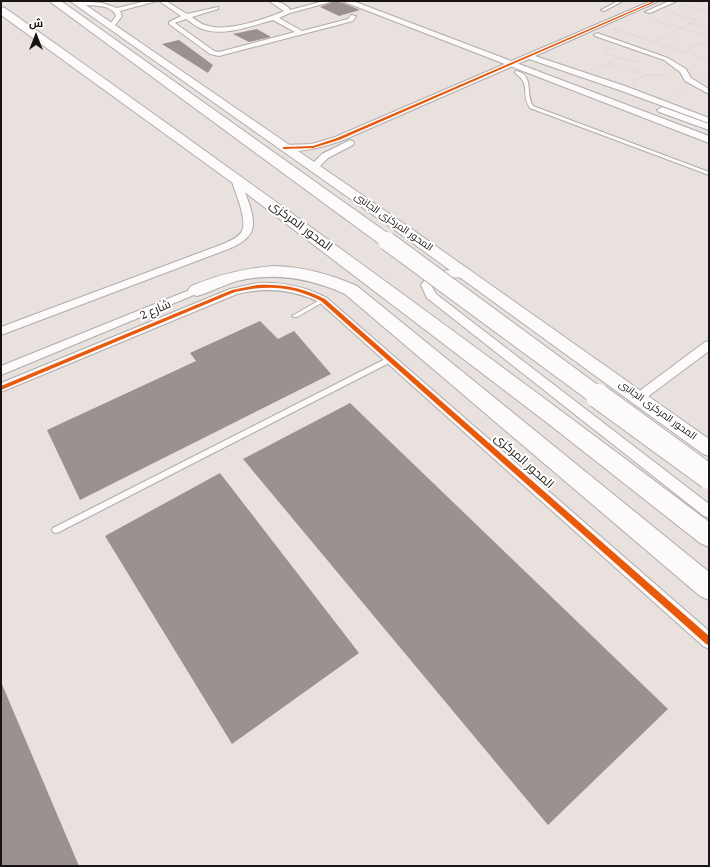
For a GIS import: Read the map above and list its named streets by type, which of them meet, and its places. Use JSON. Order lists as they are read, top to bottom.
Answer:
{
  "streets": {
    "highway": ["المحور المركزى"],
    "main road": ["المحور المركزى الجانبى"],
    "street": ["شارع 2"]
  },
  "crossings": [
    ["المحور المركزى", "شارع 2"]
  ],
  "north": "top"
}
